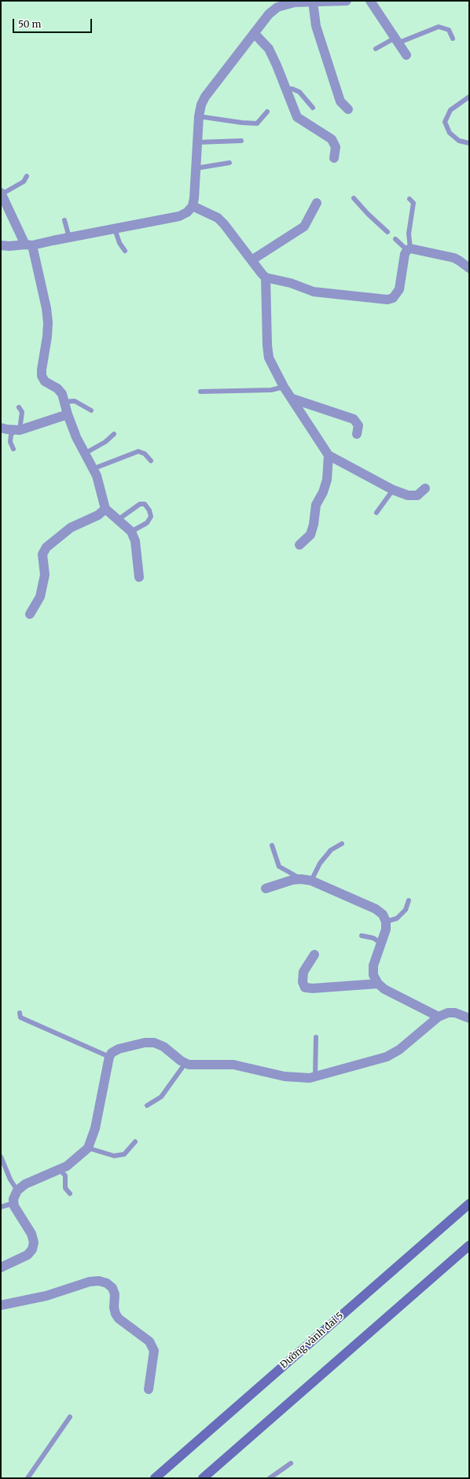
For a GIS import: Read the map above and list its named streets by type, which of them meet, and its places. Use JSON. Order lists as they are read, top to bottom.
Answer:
{
  "streets": {
    "main road": ["Đường vành đai 5"]
  },
  "scale_bar": "50 m"
}
